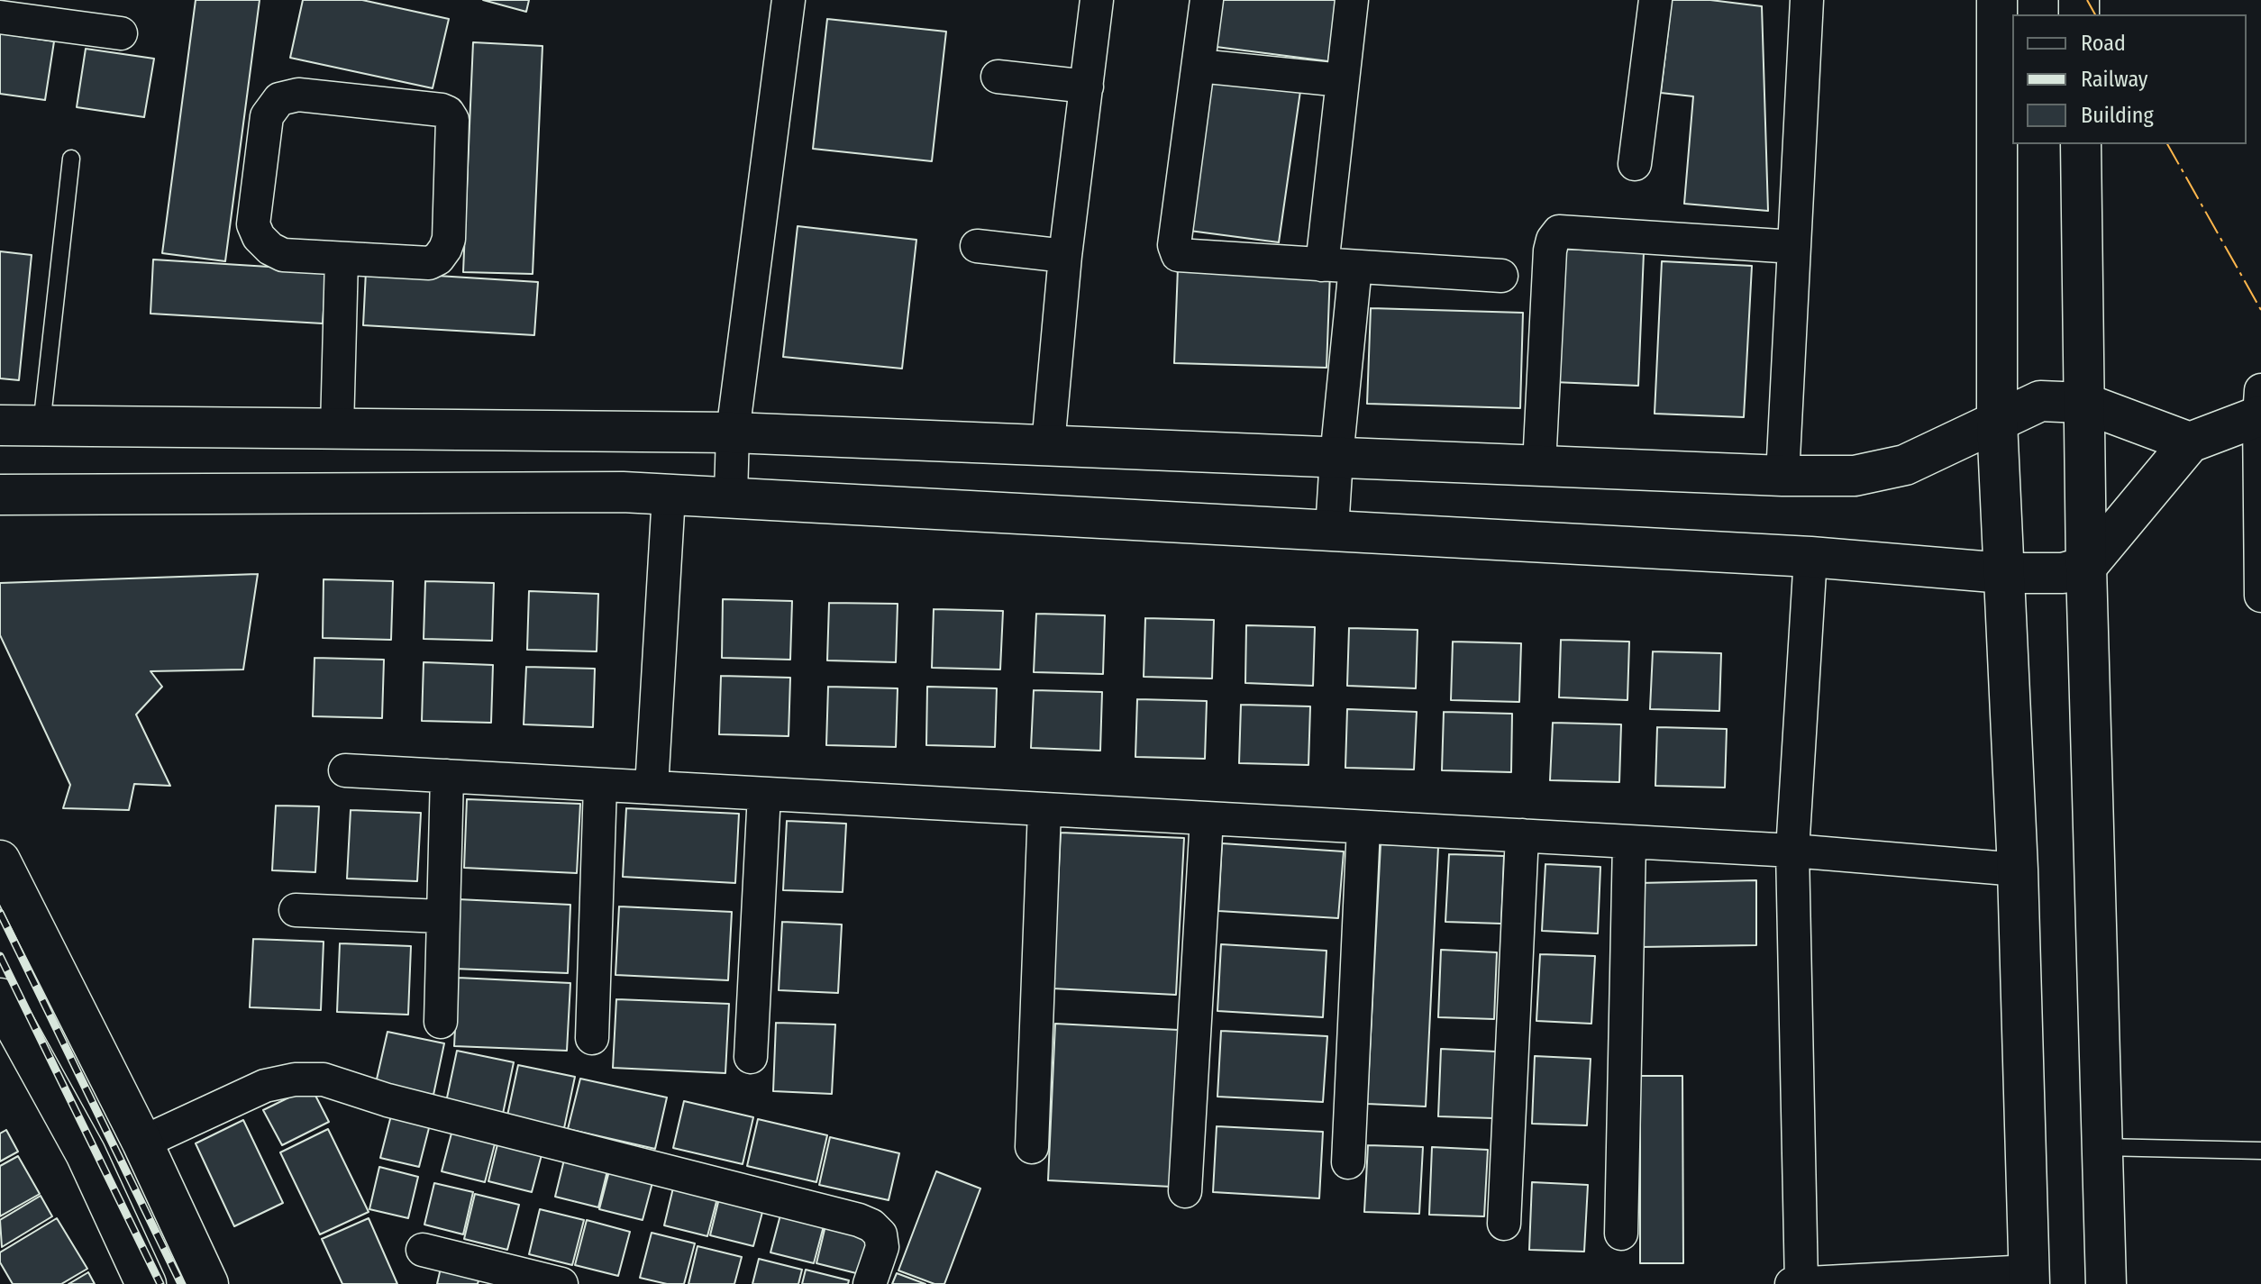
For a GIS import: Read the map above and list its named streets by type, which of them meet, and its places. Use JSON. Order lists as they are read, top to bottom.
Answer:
{
  "legend": ["Road", "Railway", "Building"]
}
